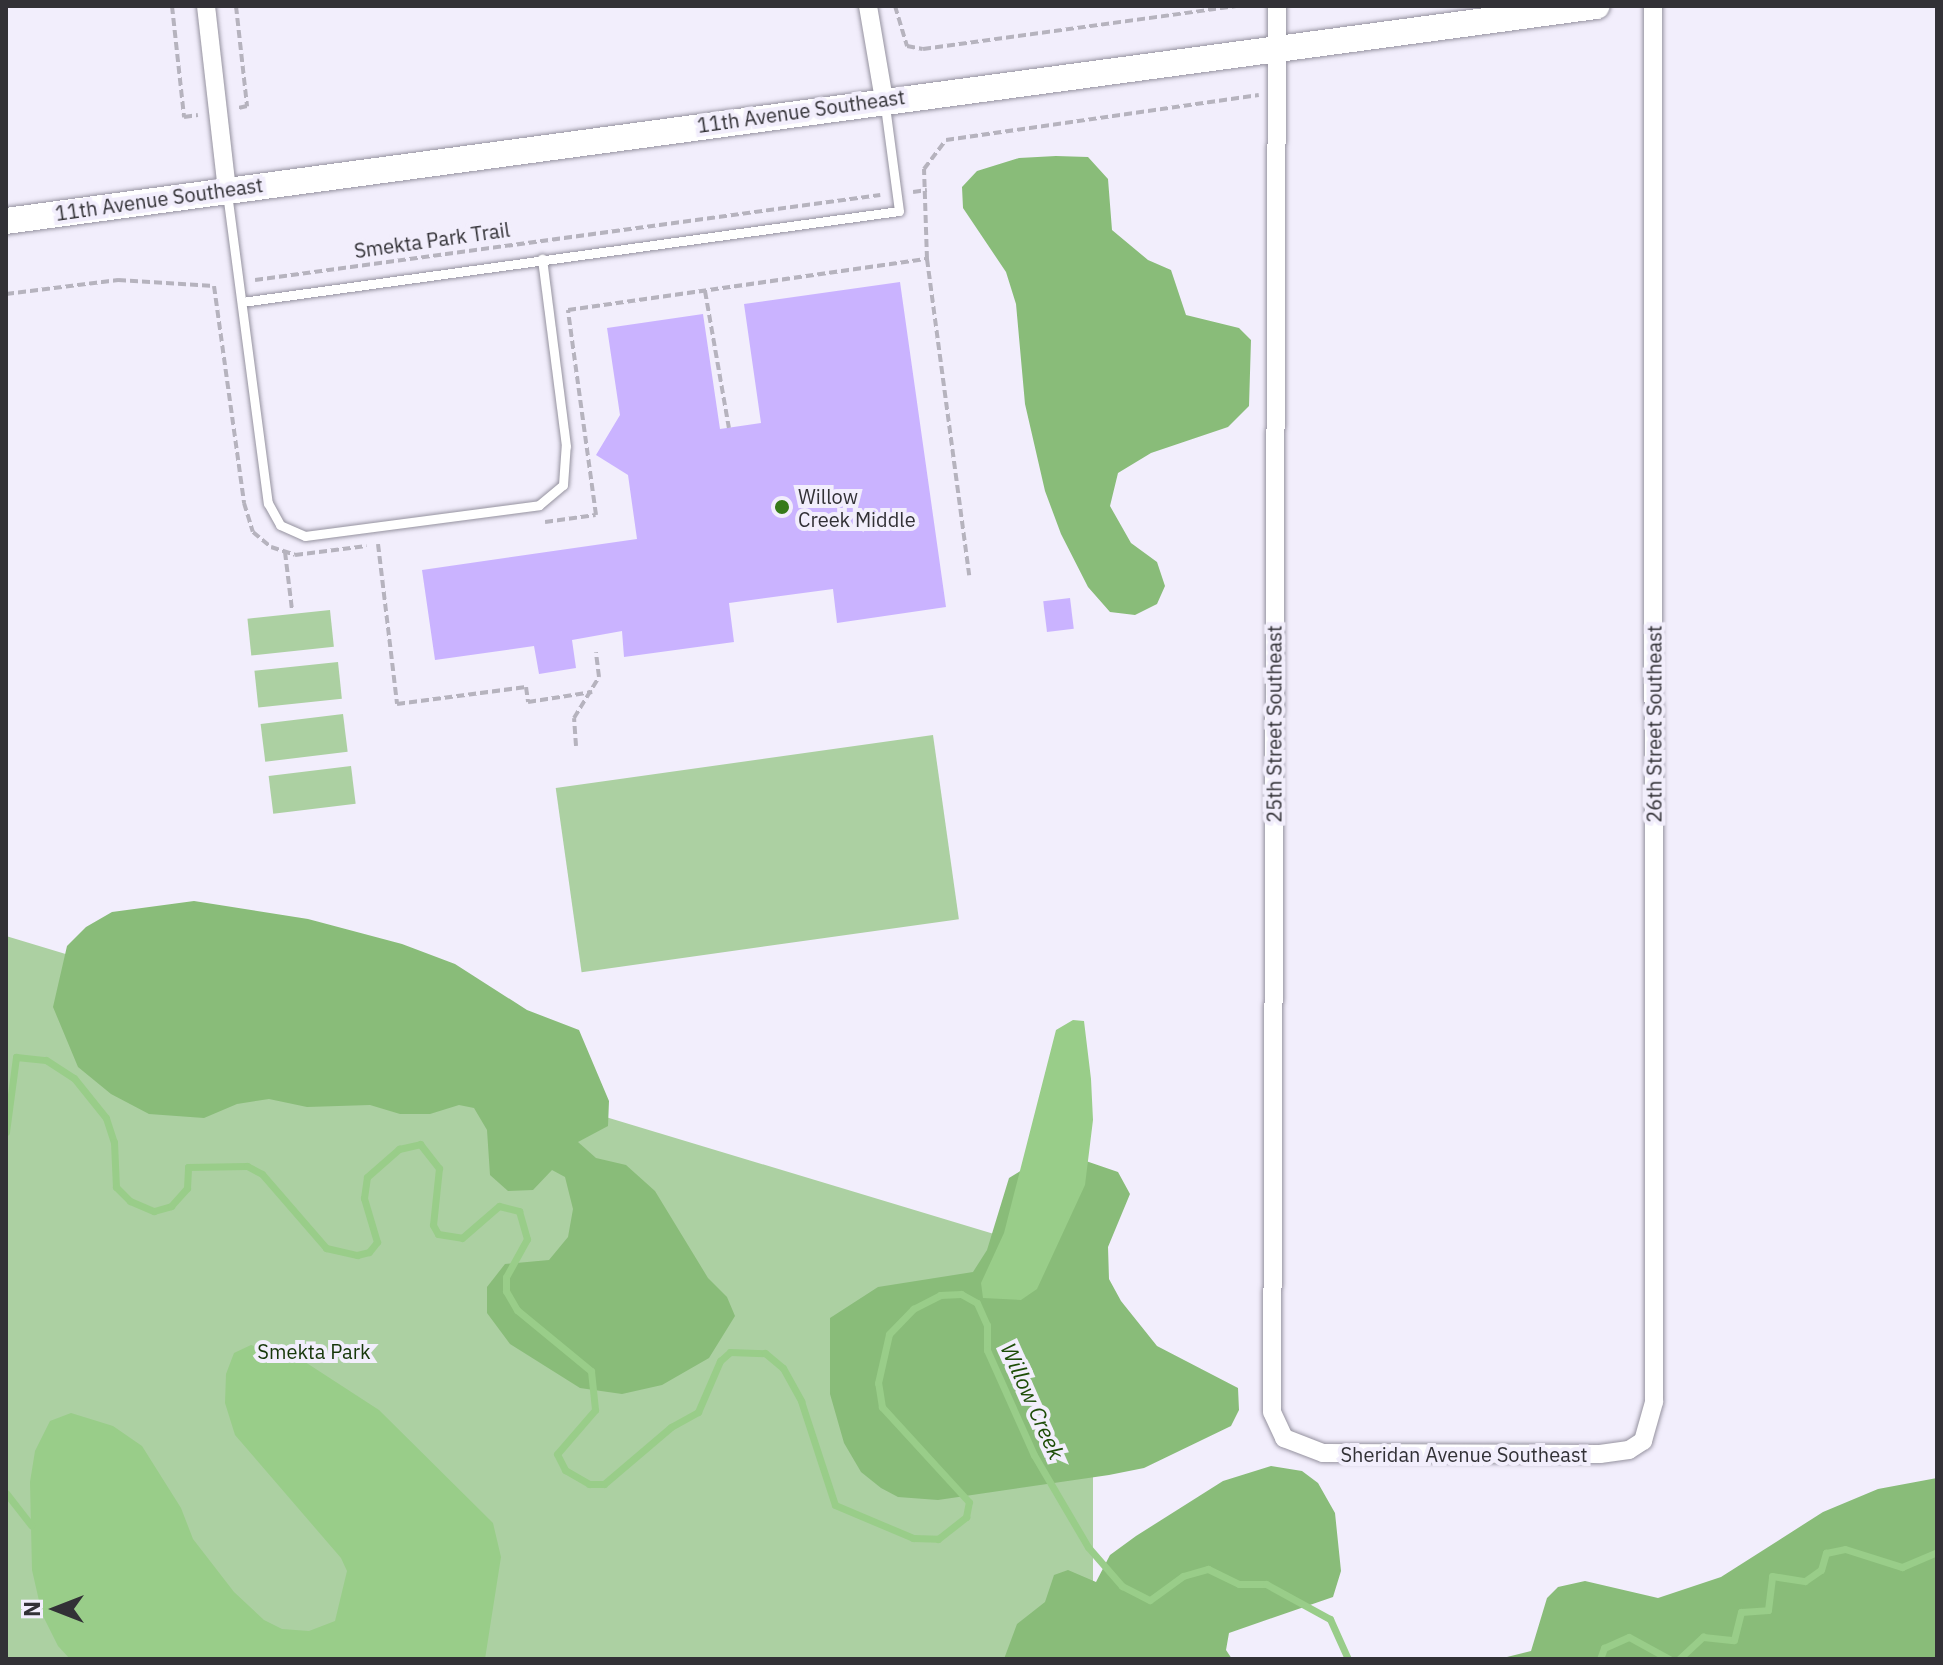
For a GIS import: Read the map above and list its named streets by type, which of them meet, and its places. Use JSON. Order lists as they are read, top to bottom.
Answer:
{
  "streets": {
    "main road": ["11th Avenue Southeast"],
    "street": ["25th Street Southeast", "26th Street Southeast", "Sheridan Avenue Southeast"],
    "path": ["Smekta Park Trail"]
  },
  "crossings": [
    ["11th Avenue Southeast", "25th Street Southeast"],
    ["25th Street Southeast", "Sheridan Avenue Southeast"],
    ["26th Street Southeast", "Sheridan Avenue Southeast"]
  ],
  "water": ["Willow Creek"],
  "parks": ["Smekta Park"],
  "places": ["Willow Creek Middle"],
  "north": "left"
}
